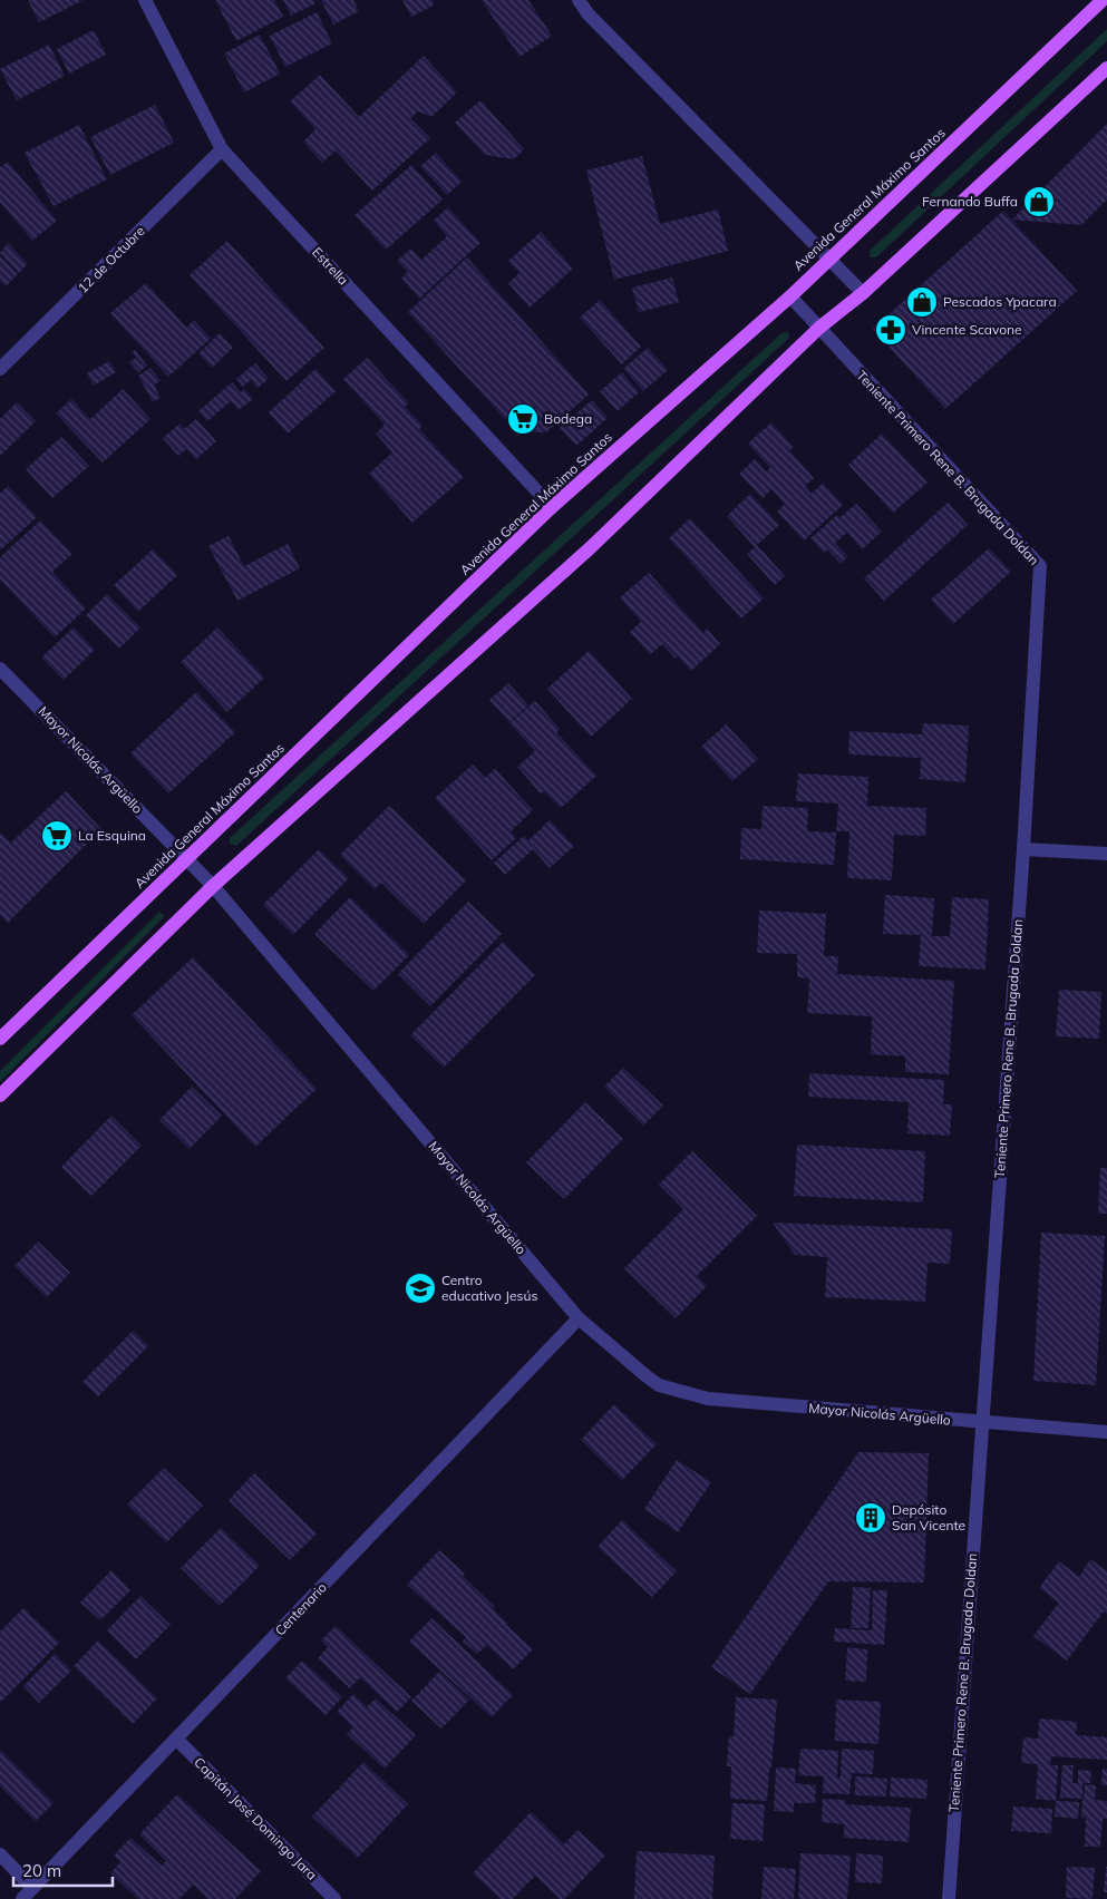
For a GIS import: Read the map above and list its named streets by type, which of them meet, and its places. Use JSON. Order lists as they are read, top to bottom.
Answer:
{
  "streets": {
    "main road": ["Avenida General Máximo Santos"],
    "street": [
      "12 de Octubre",
      "Estrella",
      "Teniente Primero Rene B. Brugada Doldan",
      "Mayor Nicolás Argüello",
      "Centenario",
      "Capitán José Domingo Jara"
    ]
  },
  "crossings": [
    ["Avenida General Máximo Santos", "Estrella"],
    ["Avenida General Máximo Santos", "Teniente Primero Rene B. Brugada Doldan"],
    ["Avenida General Máximo Santos", "Mayor Nicolás Argüello"],
    ["12 de Octubre", "Estrella"],
    ["Teniente Primero Rene B. Brugada Doldan", "Mayor Nicolás Argüello"],
    ["Mayor Nicolás Argüello", "Centenario"],
    ["Centenario", "Capitán José Domingo Jara"]
  ],
  "places": {
    "shop": ["Fernando Buffa", "Pescados Ypacara"],
    "pharmacy": ["Vincente Scavone"],
    "supermarket": ["Bodega", "La Esquina"],
    "school or university": ["Centro educativo Jesús"],
    "building": ["Depósito San Vicente"]
  },
  "scale_bar": "20 m"
}
